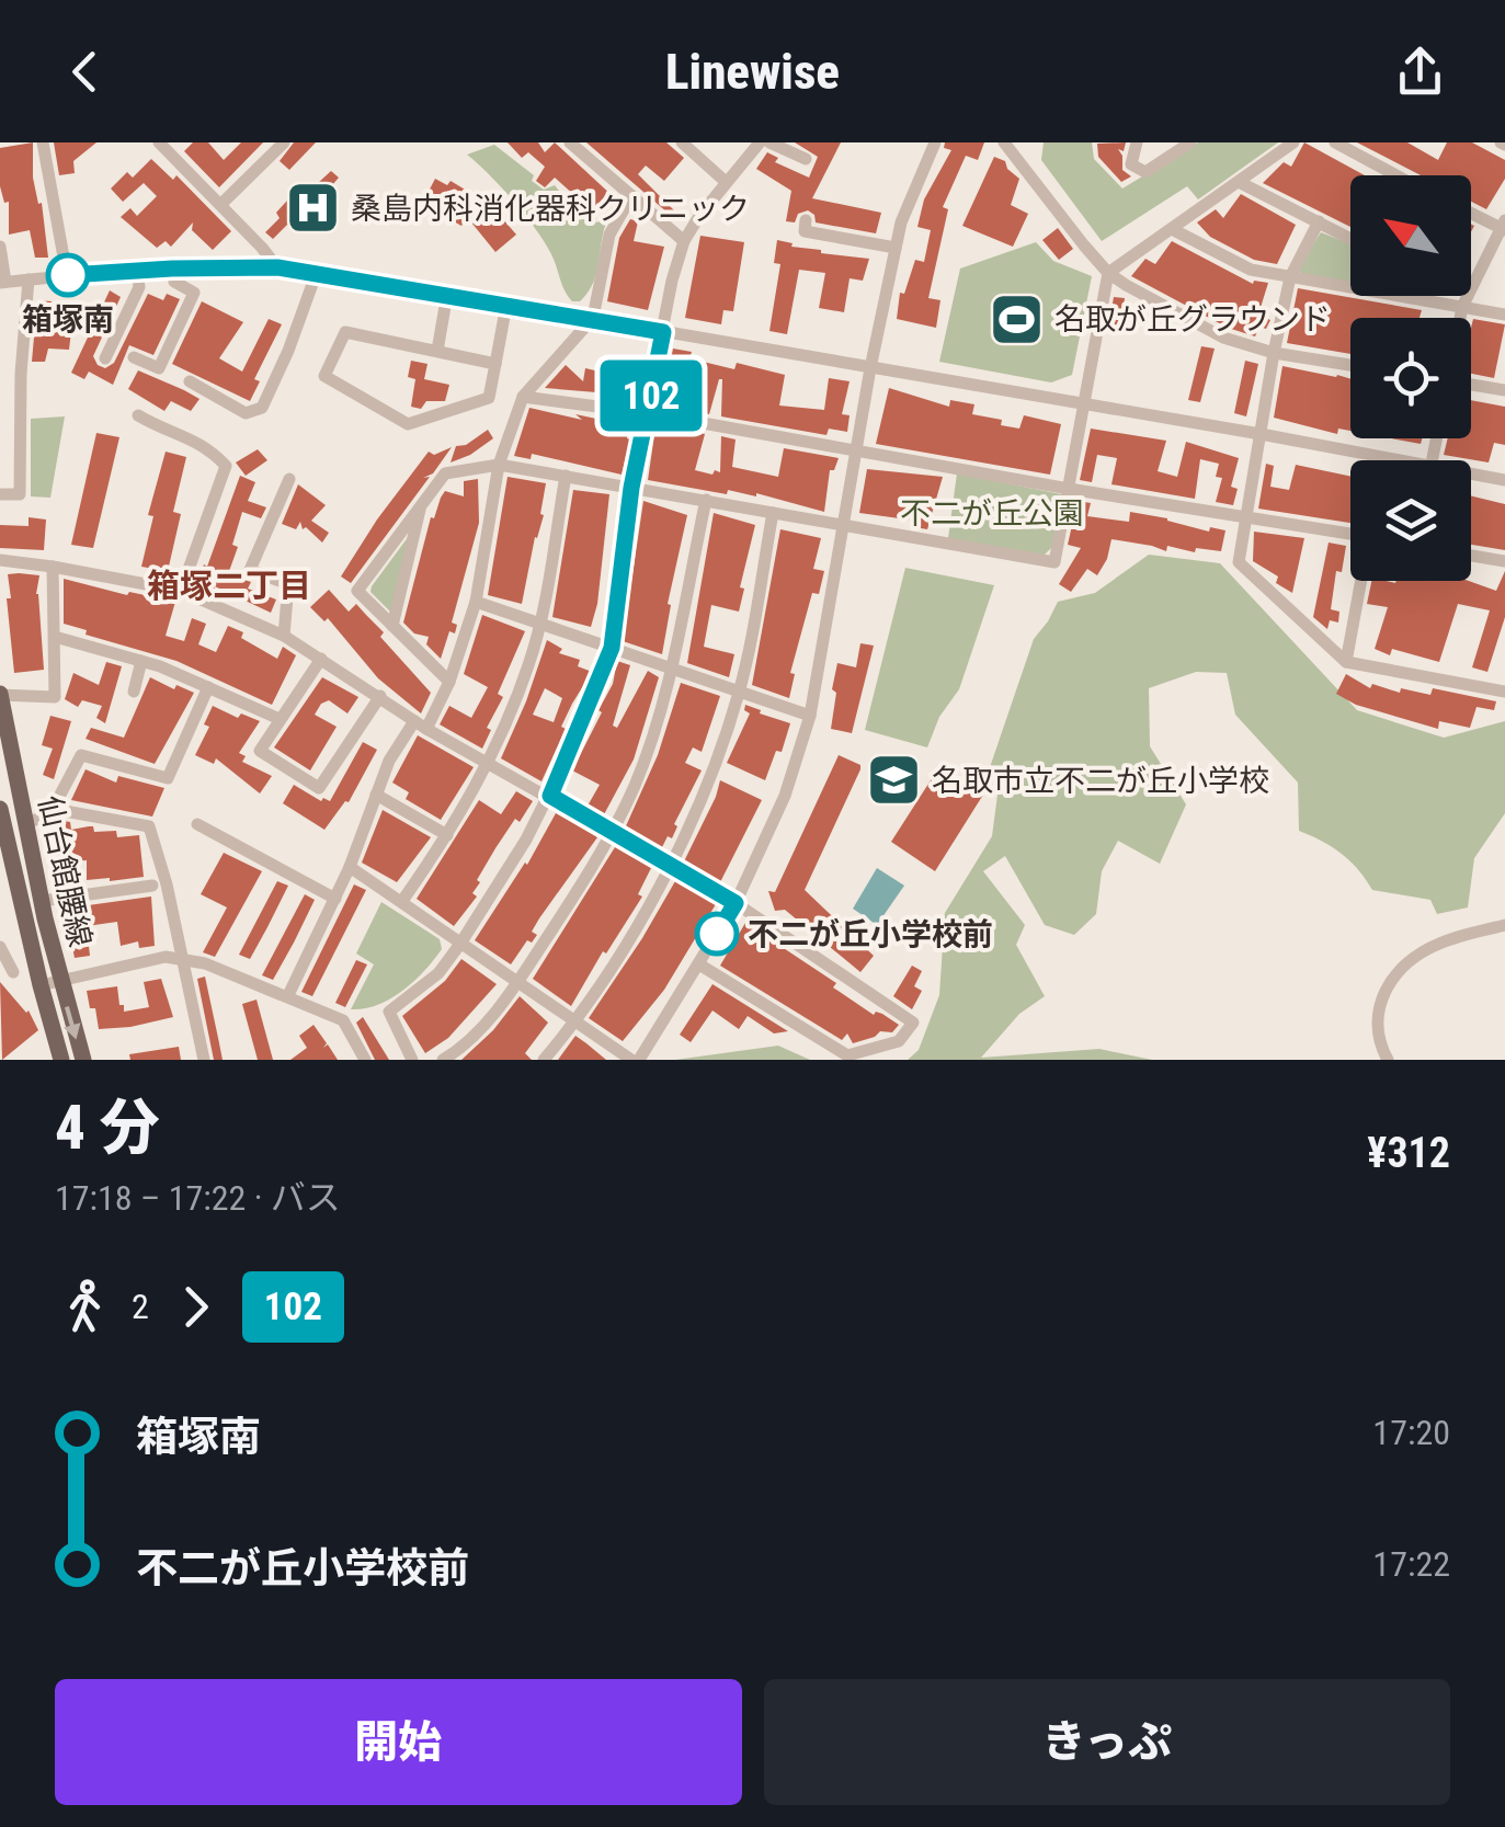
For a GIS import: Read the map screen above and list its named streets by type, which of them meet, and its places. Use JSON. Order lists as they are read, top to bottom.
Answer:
{
  "streets": {
    "main road": ["仙台館腰線"]
  },
  "districts": ["箱塚二丁目"],
  "parks": ["不二が丘公園"],
  "places": {
    "hospital": ["桑島内科消化器科クリニック"],
    "other": ["箱塚南", "不二が丘小学校前"],
    "sports": ["名取が丘グラウンド"],
    "school or university": ["名取市立不二が丘小学校"]
  },
  "lines": ["bus line 102"],
  "north": "top left",
  "page": {
    "header": "Linewise",
    "on_map": "102",
    "heading": ["4 分", "17:18 – 17:22 · バス", "¥312"],
    "legs": ["2", "102"],
    "list": [
      {
        "name": "箱塚南",
        "value": "17:20"
      },
      {
        "name": "不二が丘小学校前",
        "value": "17:22"
      }
    ],
    "buttons": ["開始", "きっぷ"]
  }
}
